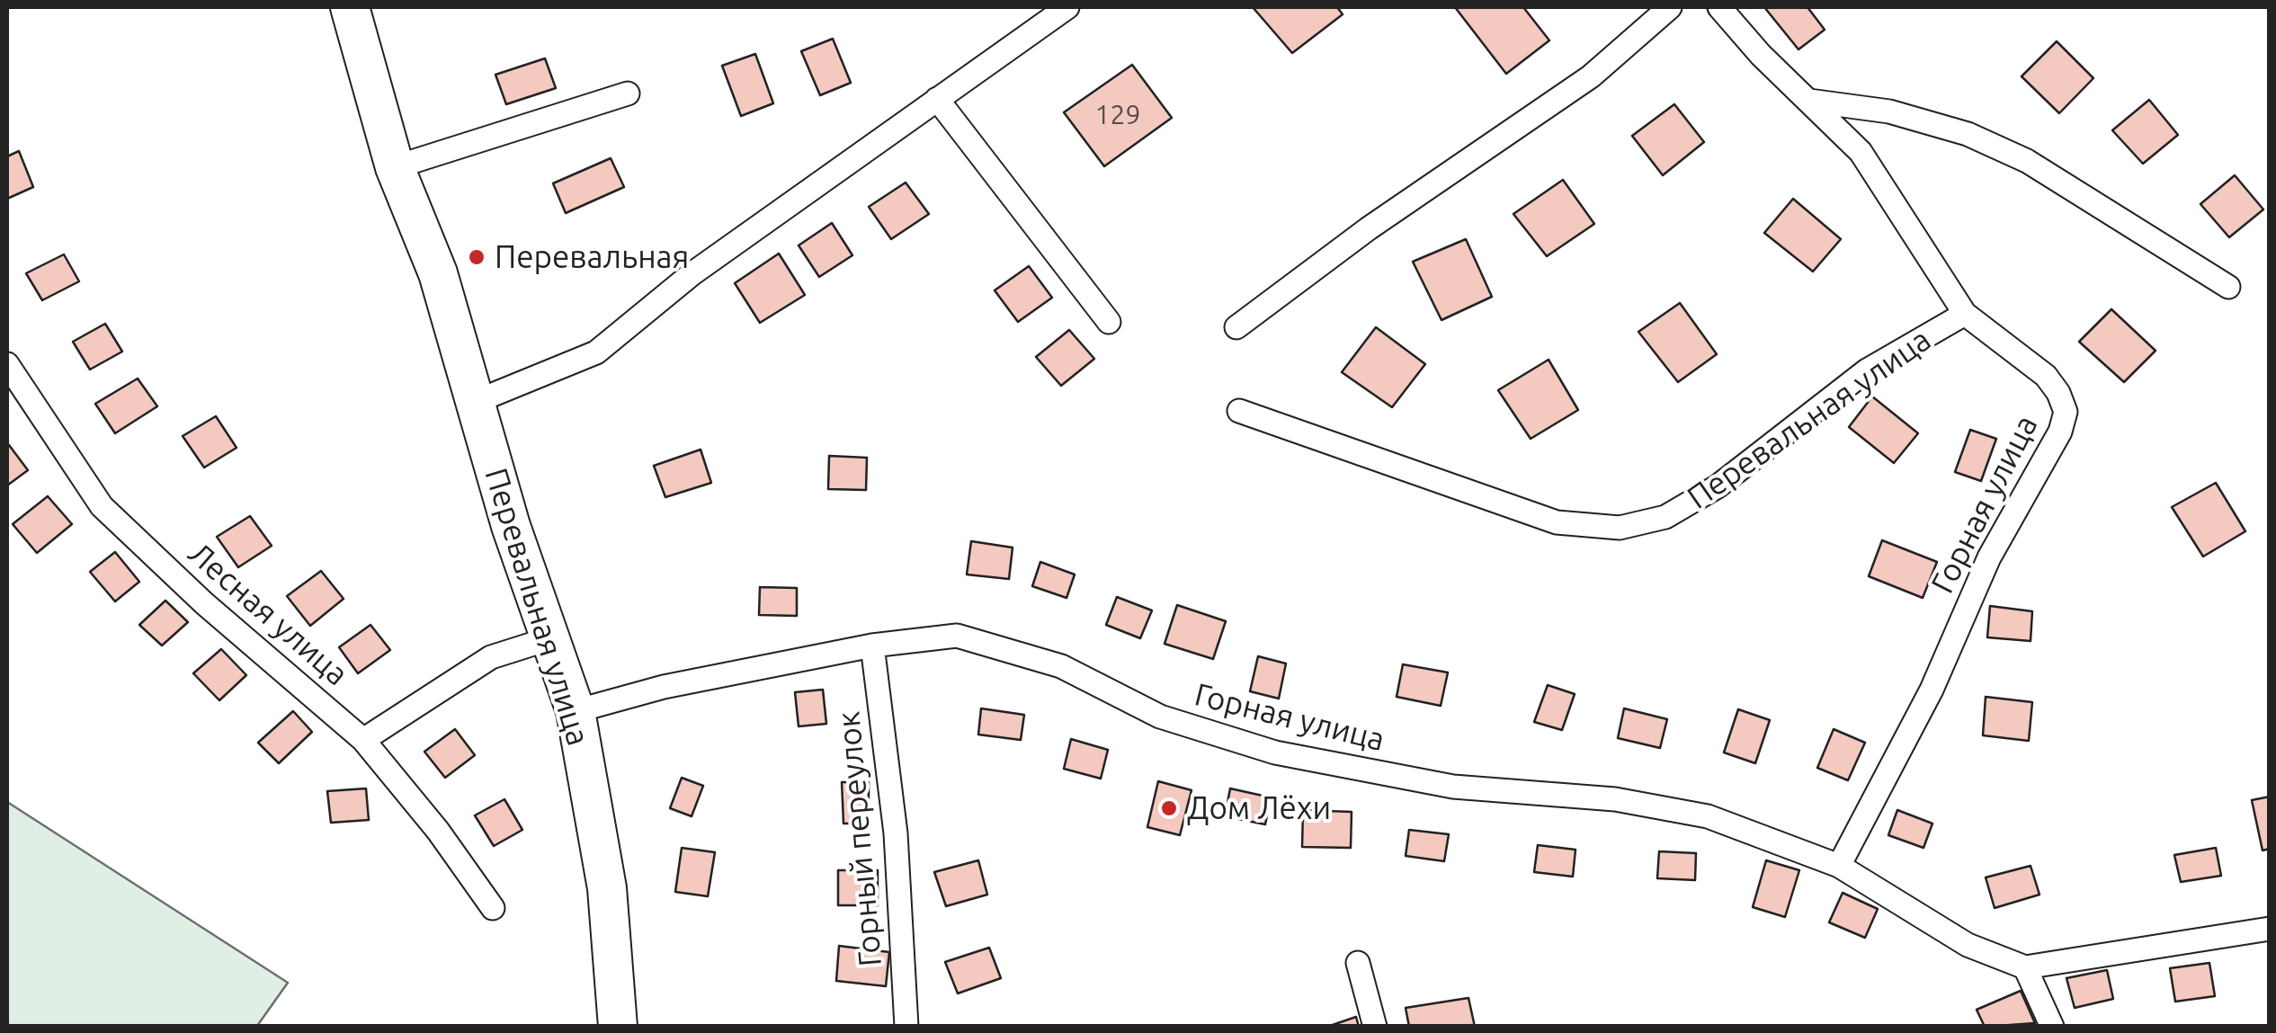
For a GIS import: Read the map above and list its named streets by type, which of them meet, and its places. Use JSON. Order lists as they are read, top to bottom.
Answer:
{
  "streets": {
    "highway": ["Перевальная улица"],
    "street": ["Горная улица", "Лесная улица", "Горный переулок"]
  },
  "crossings": [
    ["Перевальная улица", "Горная улица"],
    ["Горная улица", "Горный переулок"]
  ],
  "places": ["Перевальная", "Дом Лёхи"],
  "house_numbers": ["129"]
}
